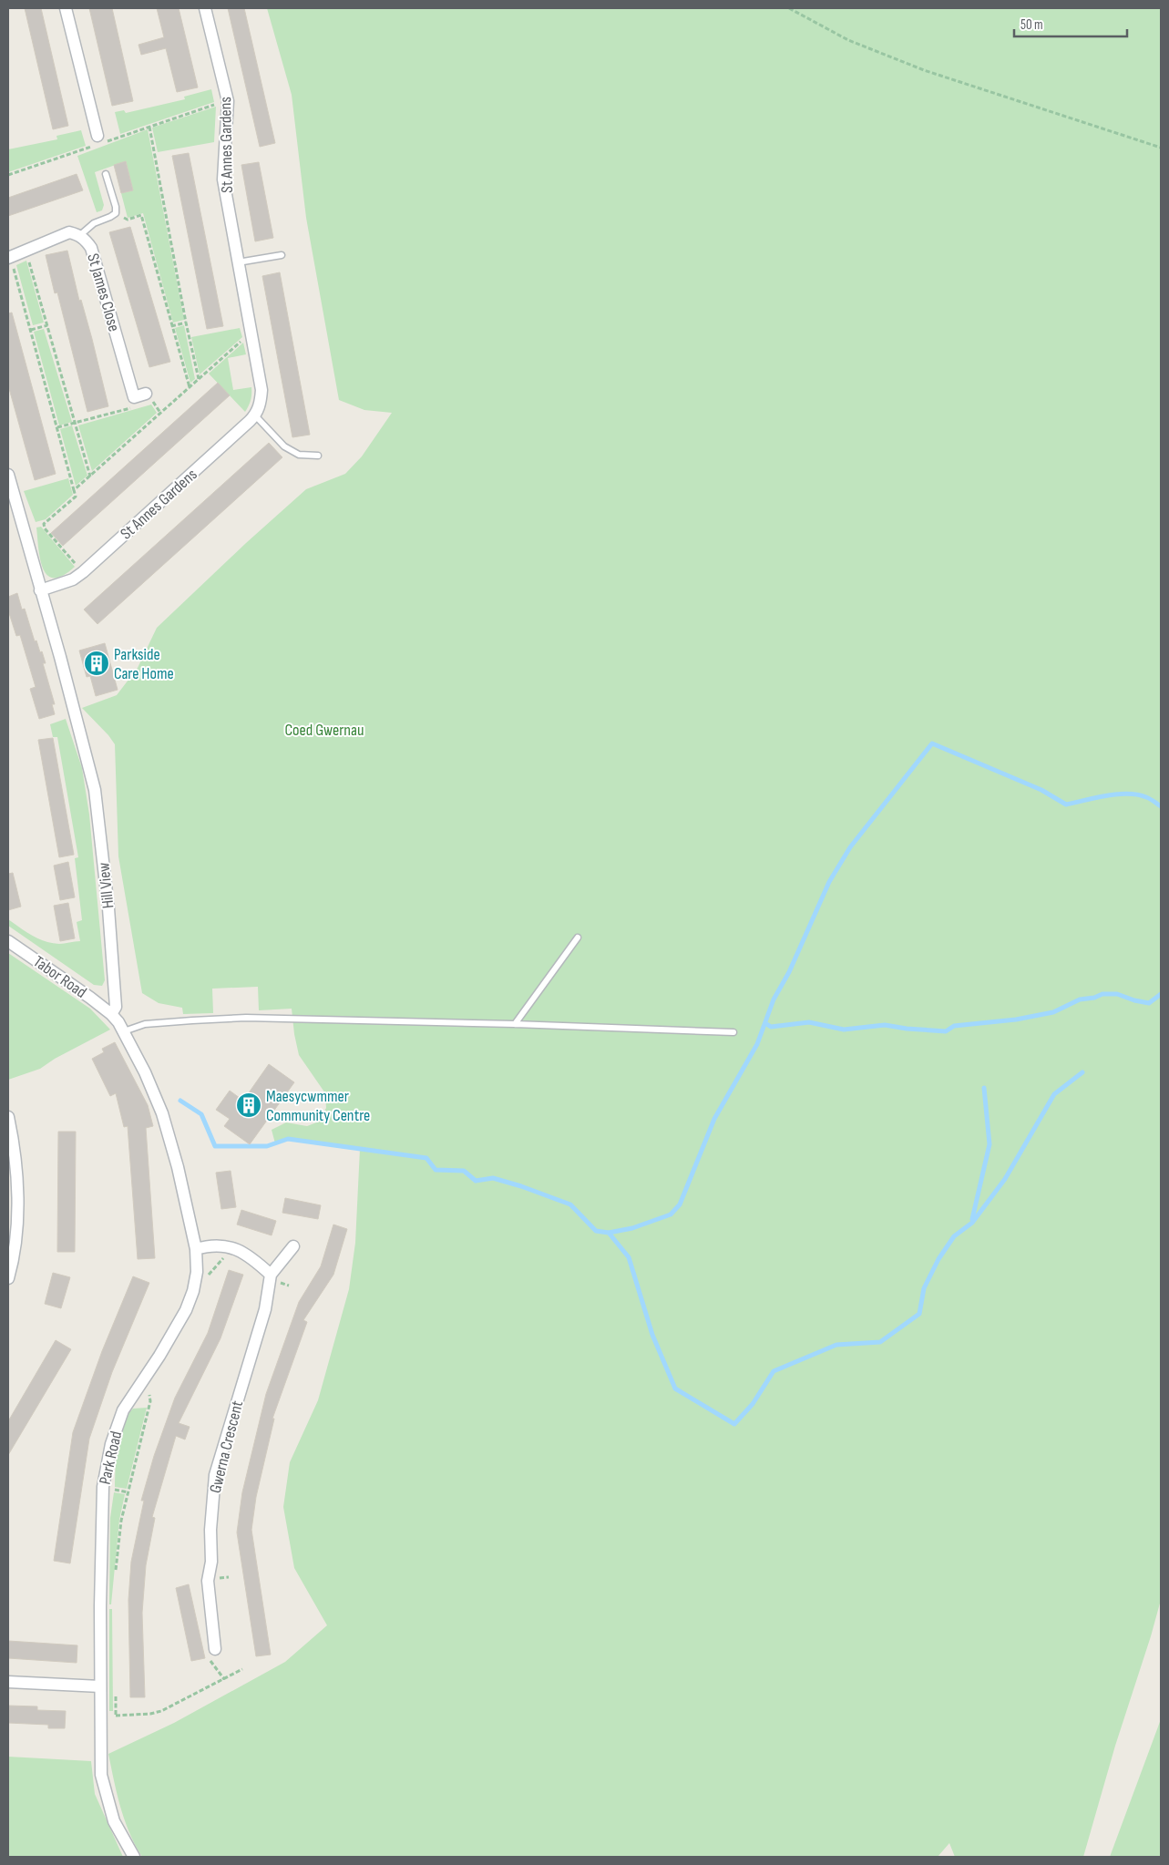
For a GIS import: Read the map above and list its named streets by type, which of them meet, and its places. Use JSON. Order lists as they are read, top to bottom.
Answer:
{
  "streets": {
    "street": [
      "St Annes Gardens",
      "St James Close",
      "Hill View",
      "Tabor Road",
      "Gwerna Crescent",
      "Park Road"
    ]
  },
  "crossings": [
    ["St Annes Gardens", "Hill View"],
    ["Hill View", "Tabor Road"]
  ],
  "parks": ["Coed Gwernau"],
  "places": {
    "building": ["Parkside Care Home", "Maesycwmmer Community Centre"]
  },
  "scale_bar": "50 m"
}
